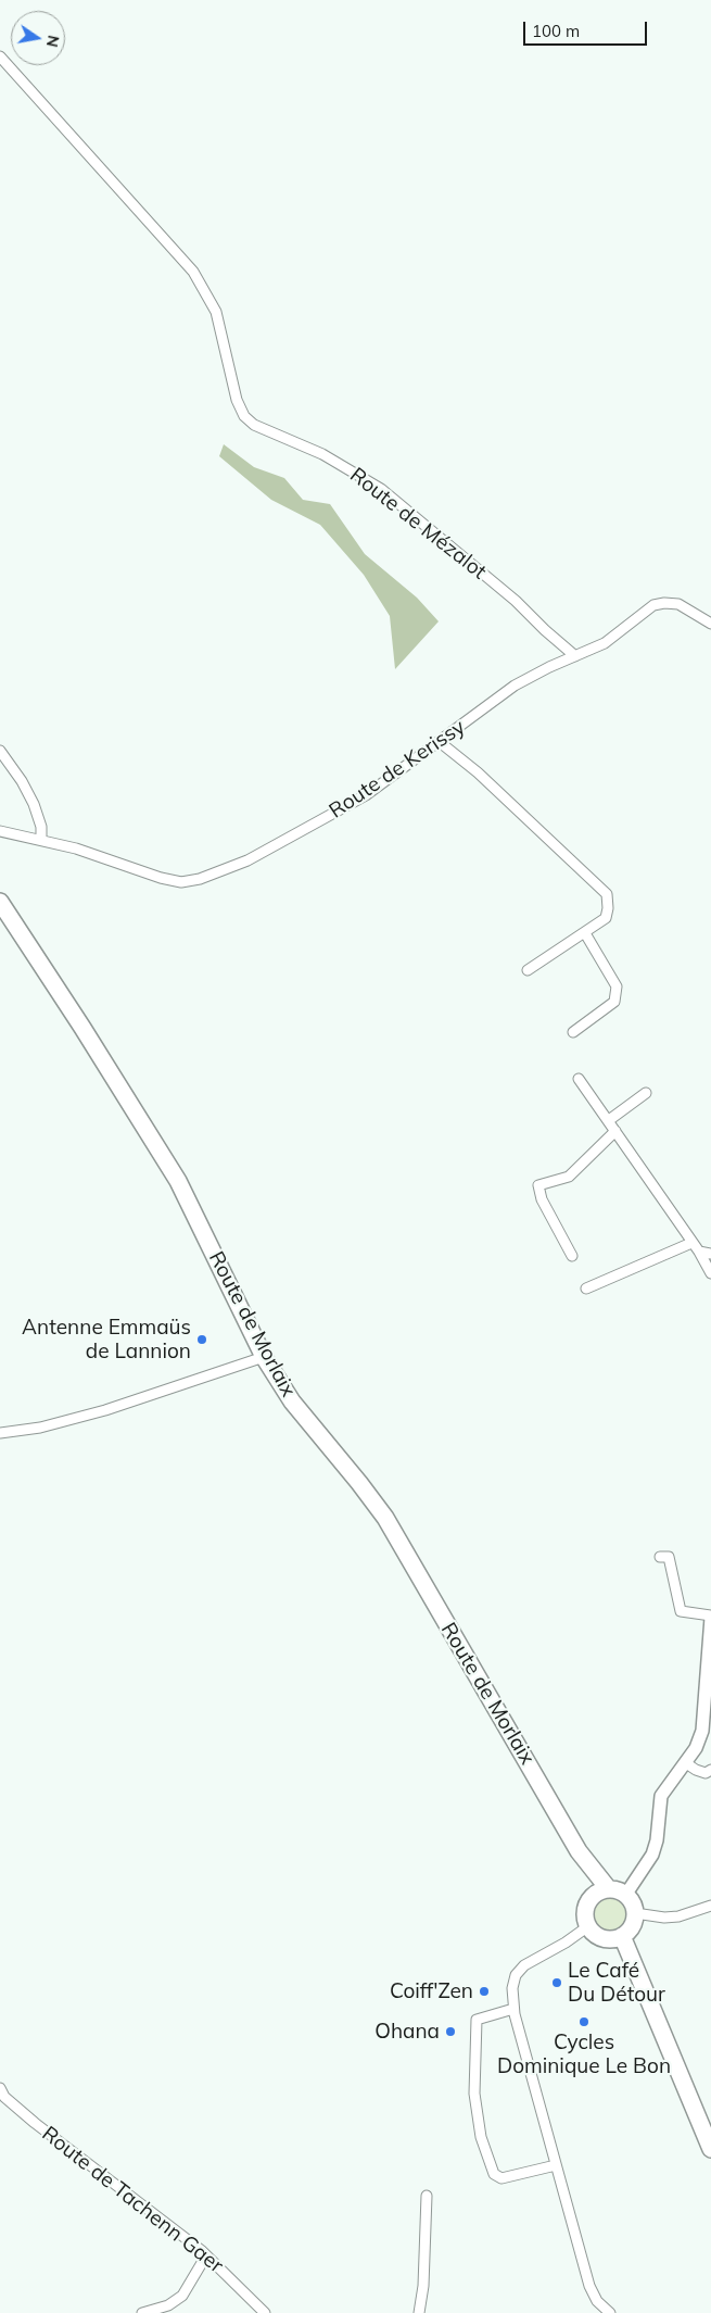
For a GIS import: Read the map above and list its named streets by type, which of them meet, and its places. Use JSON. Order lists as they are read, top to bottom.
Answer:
{
  "streets": {
    "main road": ["Route de Morlaix"],
    "street": ["Route de Mézalot", "Route de Kerissy", "Route de Tachenn Gaer"]
  },
  "crossings": [
    ["Route de Mézalot", "Route de Kerissy"]
  ],
  "places": [
    "Antenne Emmaüs de Lannion",
    "Le Café Du Détour",
    "Coiff'Zen",
    "Cycles Dominique Le Bon",
    "Ohana"
  ],
  "scale_bar": "100 m",
  "north": "right"
}
